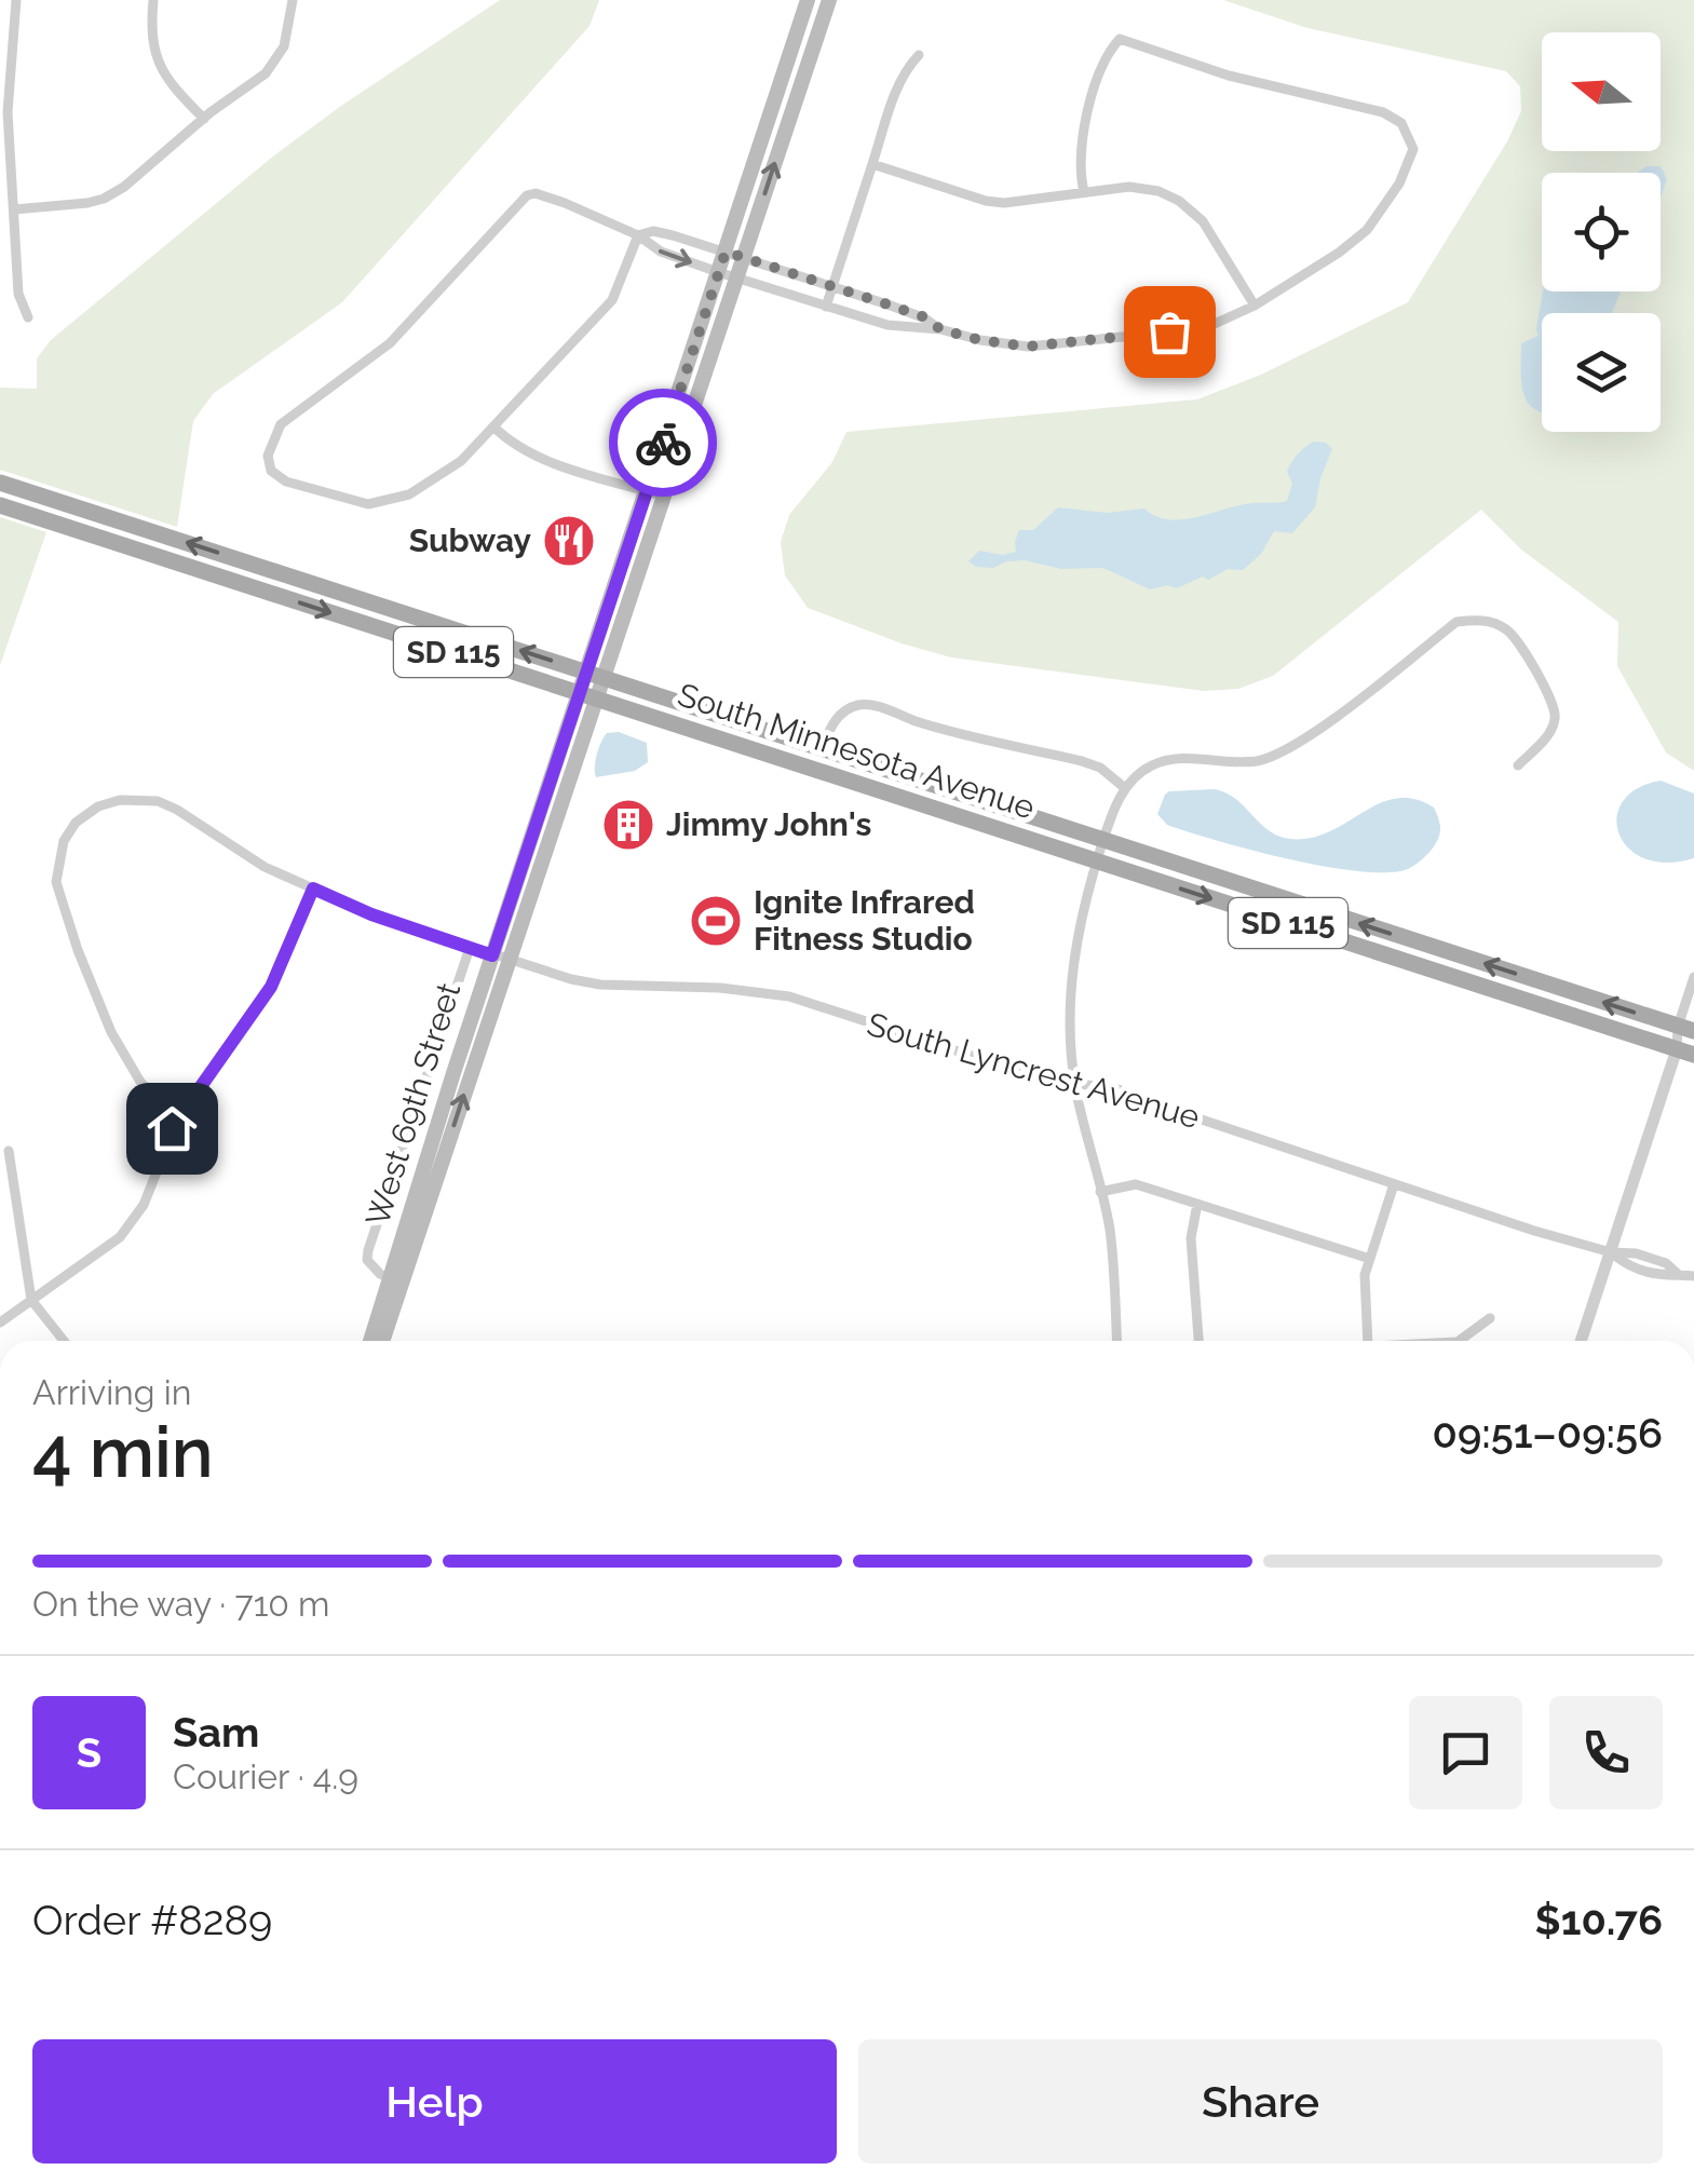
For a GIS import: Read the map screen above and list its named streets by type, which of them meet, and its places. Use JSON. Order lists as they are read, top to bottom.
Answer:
{
  "streets": {
    "main road": ["SD 115", "South Minnesota Avenue", "West 69th Street"],
    "street": ["South Lyncrest Avenue"]
  },
  "crossings": [
    ["South Minnesota Avenue", "West 69th Street"],
    ["South Lyncrest Avenue", "West 69th Street"]
  ],
  "places": {
    "restaurant": ["Subway"],
    "building": ["Jimmy John's"],
    "sports": ["Ignite Infrared Fitness Studio"]
  },
  "north": "left",
  "page": {
    "heading": ["4 min", "Arriving in", "09:51–09:56"],
    "panel": [
      "Sam",
      "Courier · 4.9",
      "Order #8289",
      "$10.76"
    ],
    "bar": "On the way · 710 m",
    "round": "S",
    "buttons": ["Help", "Share"]
  }
}
